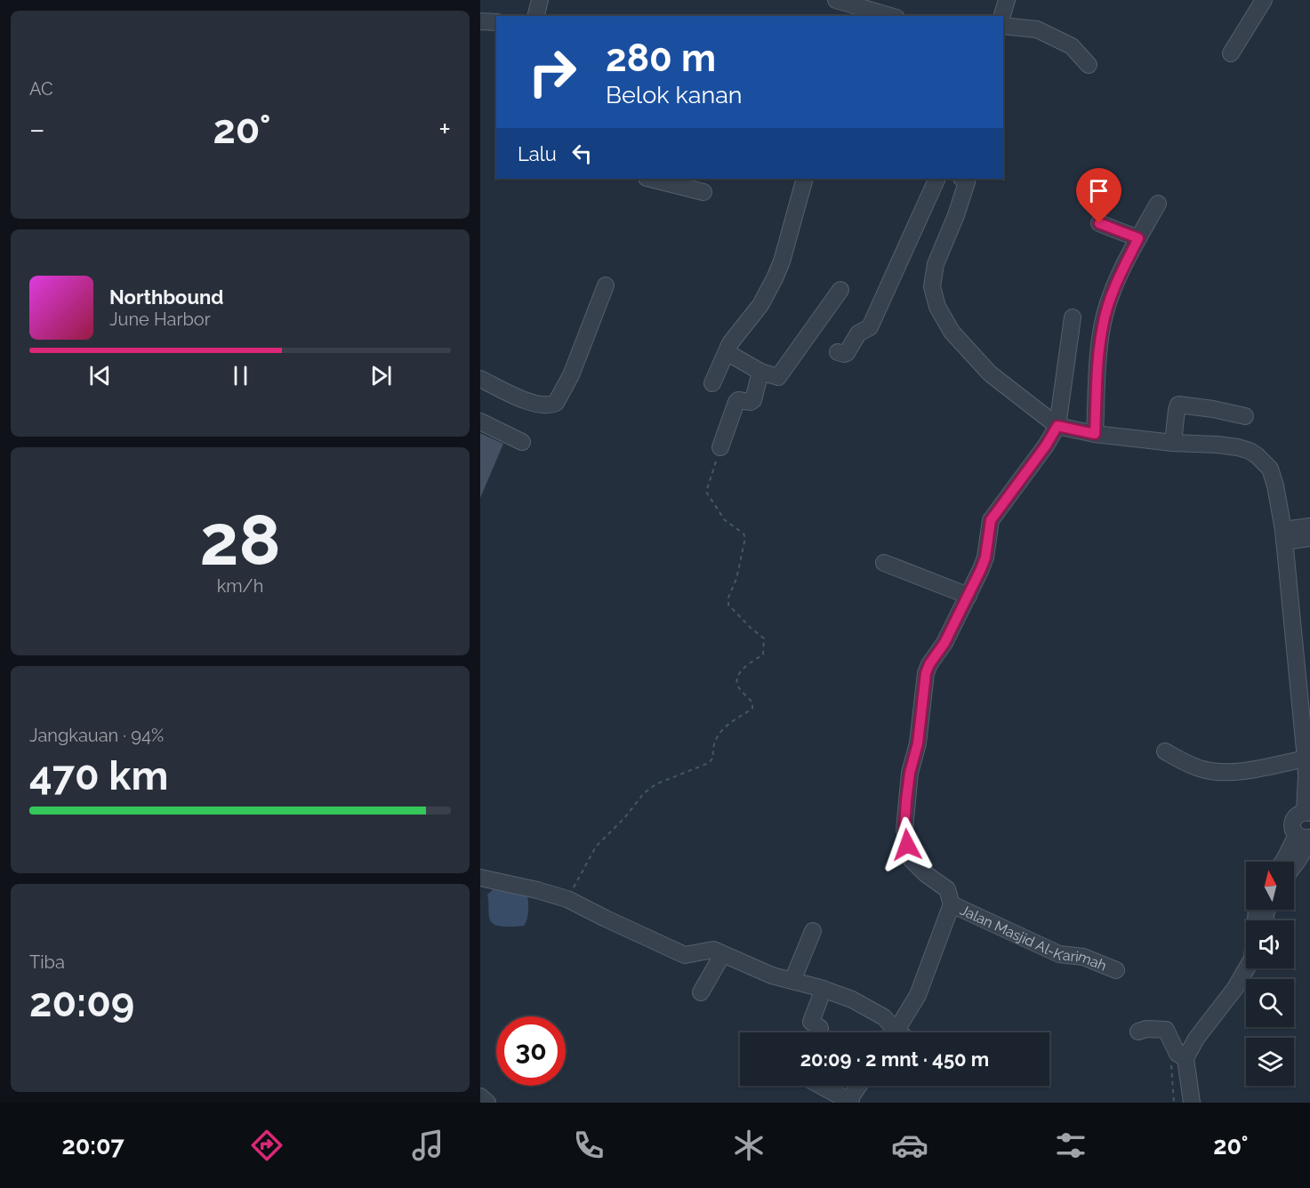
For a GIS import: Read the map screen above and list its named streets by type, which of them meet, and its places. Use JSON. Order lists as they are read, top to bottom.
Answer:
{
  "streets": {
    "street": ["Jalan Masjid Al-Karimah"]
  },
  "north": "top",
  "page": {
    "tile": [
      "AC",
      ["28", "km/h"],
      ["Jangkauan · 94%", "470 km"],
      ["Tiba", "20:09"]
    ],
    "turn": ["280 m", "Belok kanan"],
    "heat": ["−", "20°", "+"],
    "then": "Lalu",
    "song": ["Northbound", "June Harbor"],
    "limit": "30",
    "trip": "20:09 · 2 mnt · 450 m",
    "tabs": ["20:07", "20°"]
  }
}
